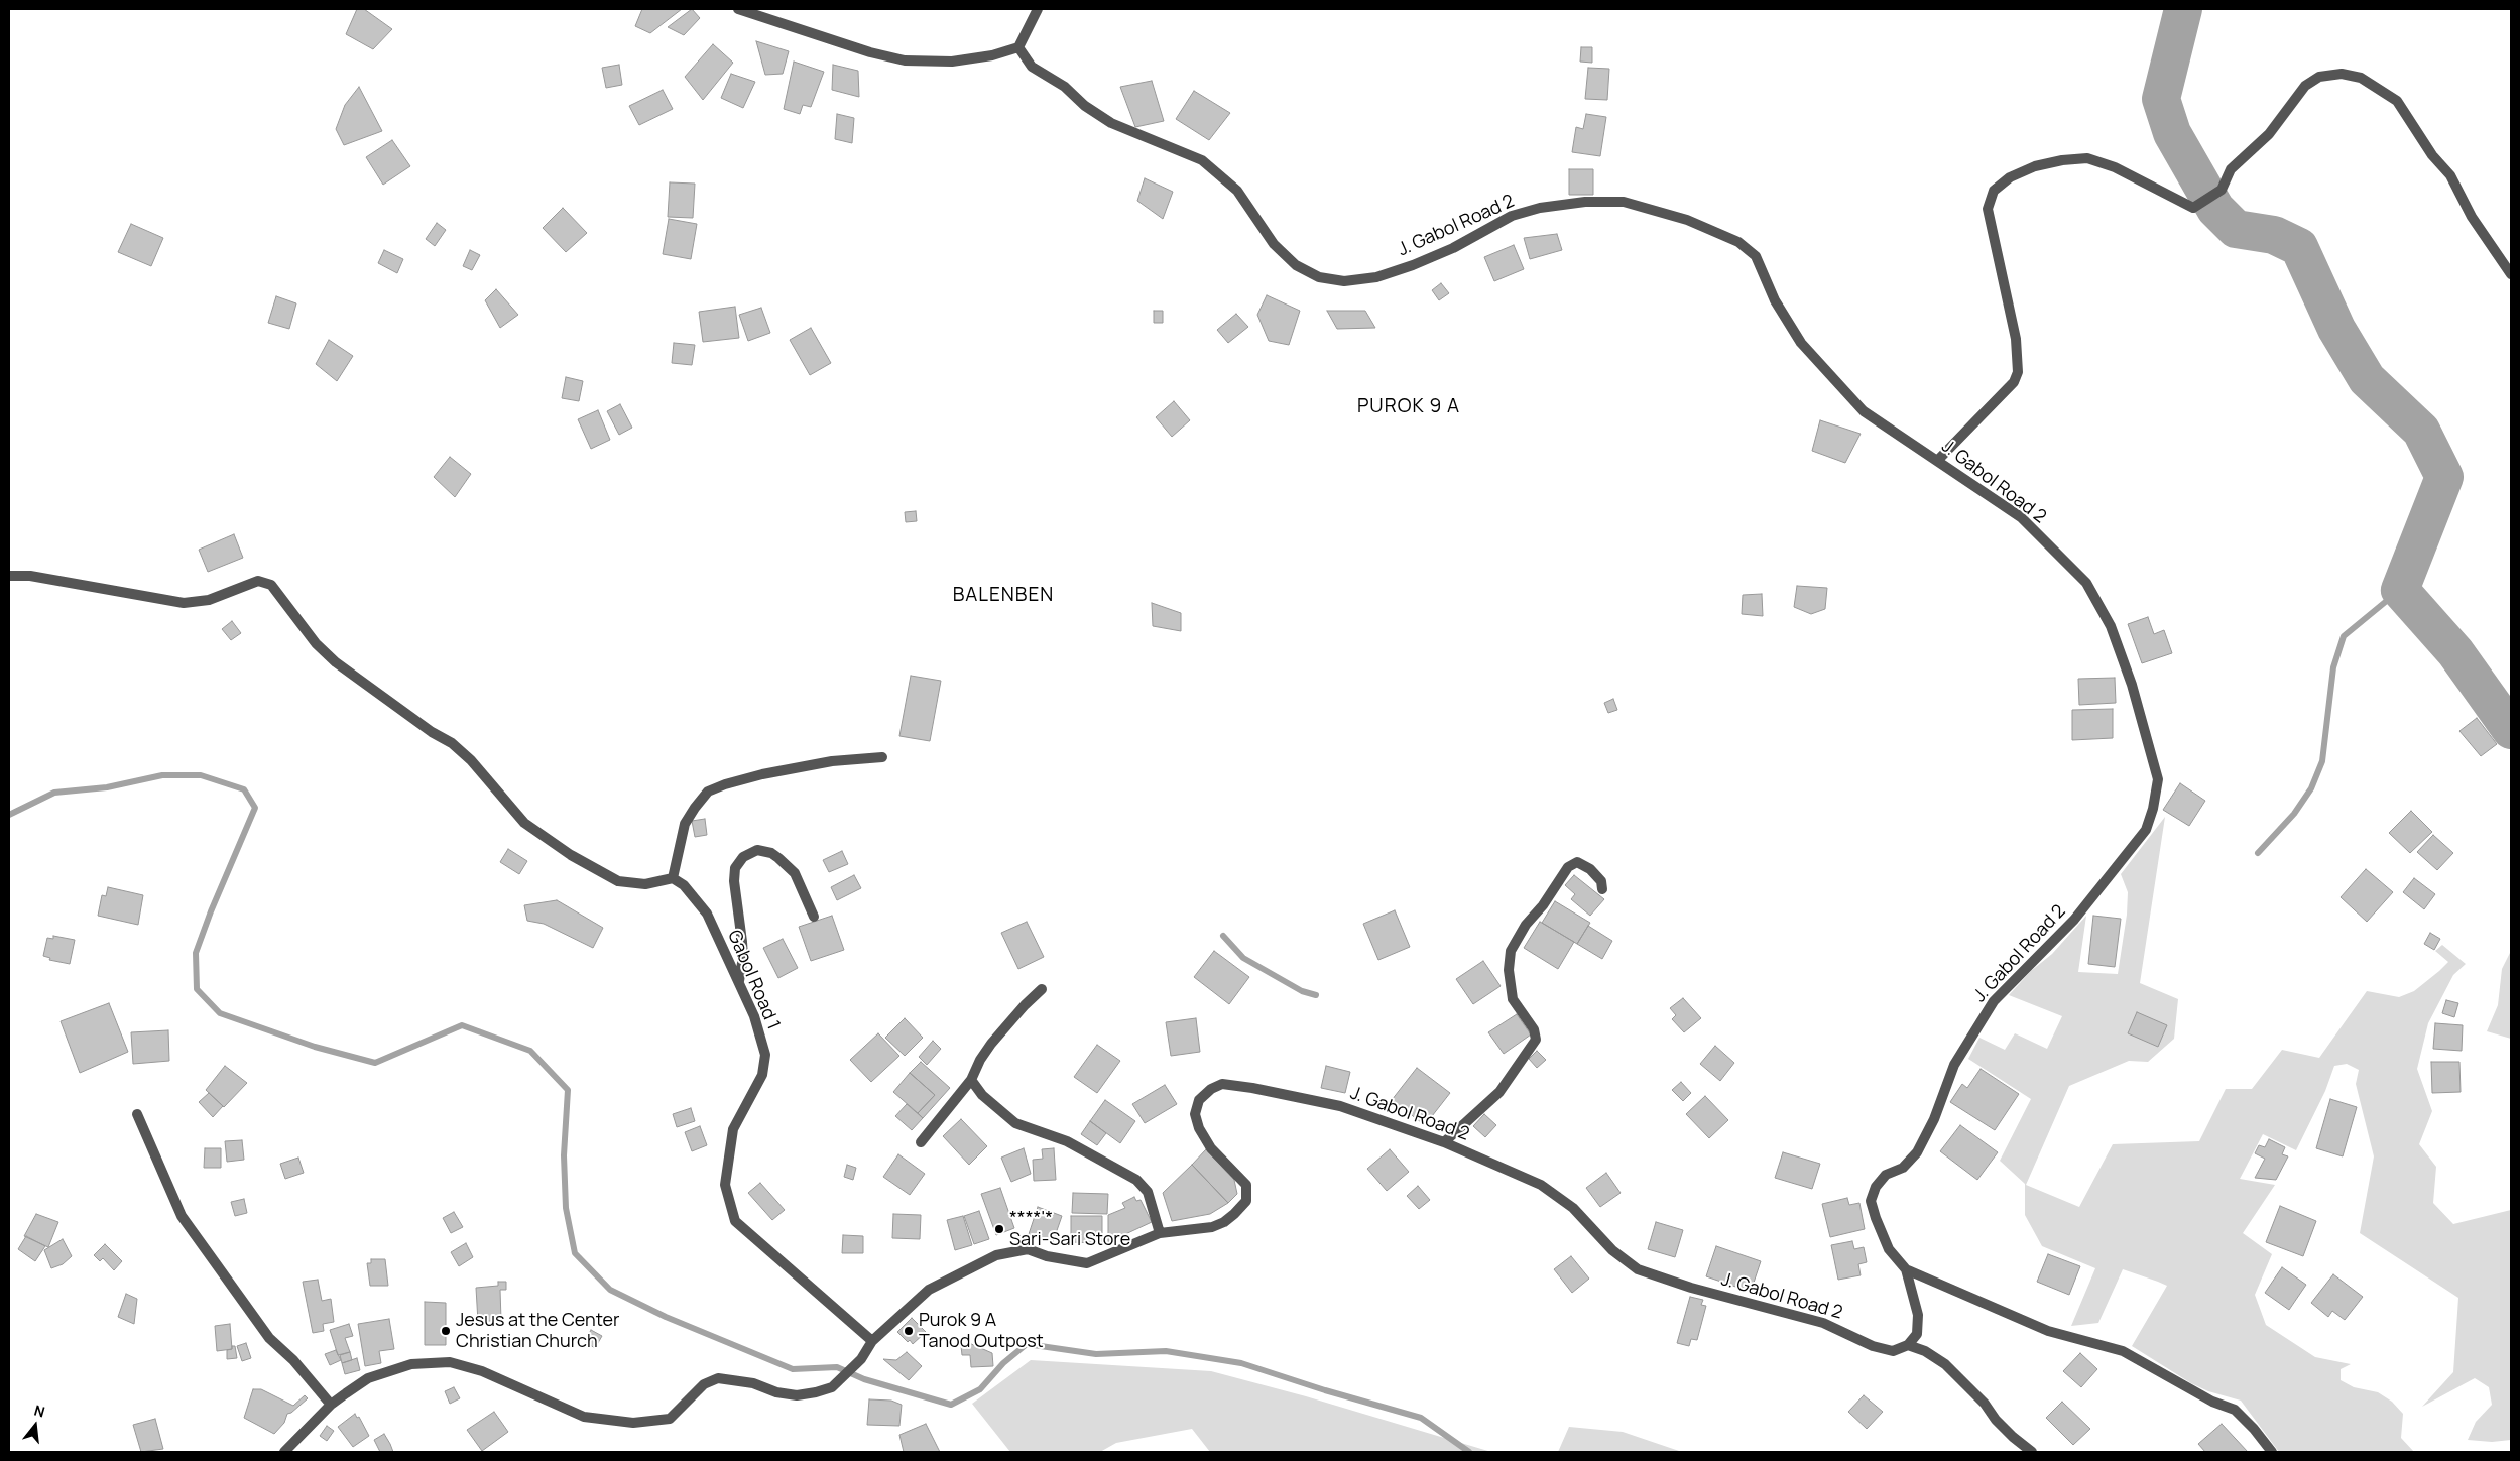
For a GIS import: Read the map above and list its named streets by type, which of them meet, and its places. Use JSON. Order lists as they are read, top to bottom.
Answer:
{
  "streets": {
    "street": ["J. Gabol Road 2", "Gabol Road 1"]
  },
  "crossings": [
    ["J. Gabol Road 2", "Gabol Road 1"]
  ],
  "districts": ["PUROK 9 A", "BALENBEN"],
  "places": ["****'* Sari-Sari Store", "Jesus at the Center Christian Church", "Purok 9 A Tanod Outpost"],
  "north": "top"
}
